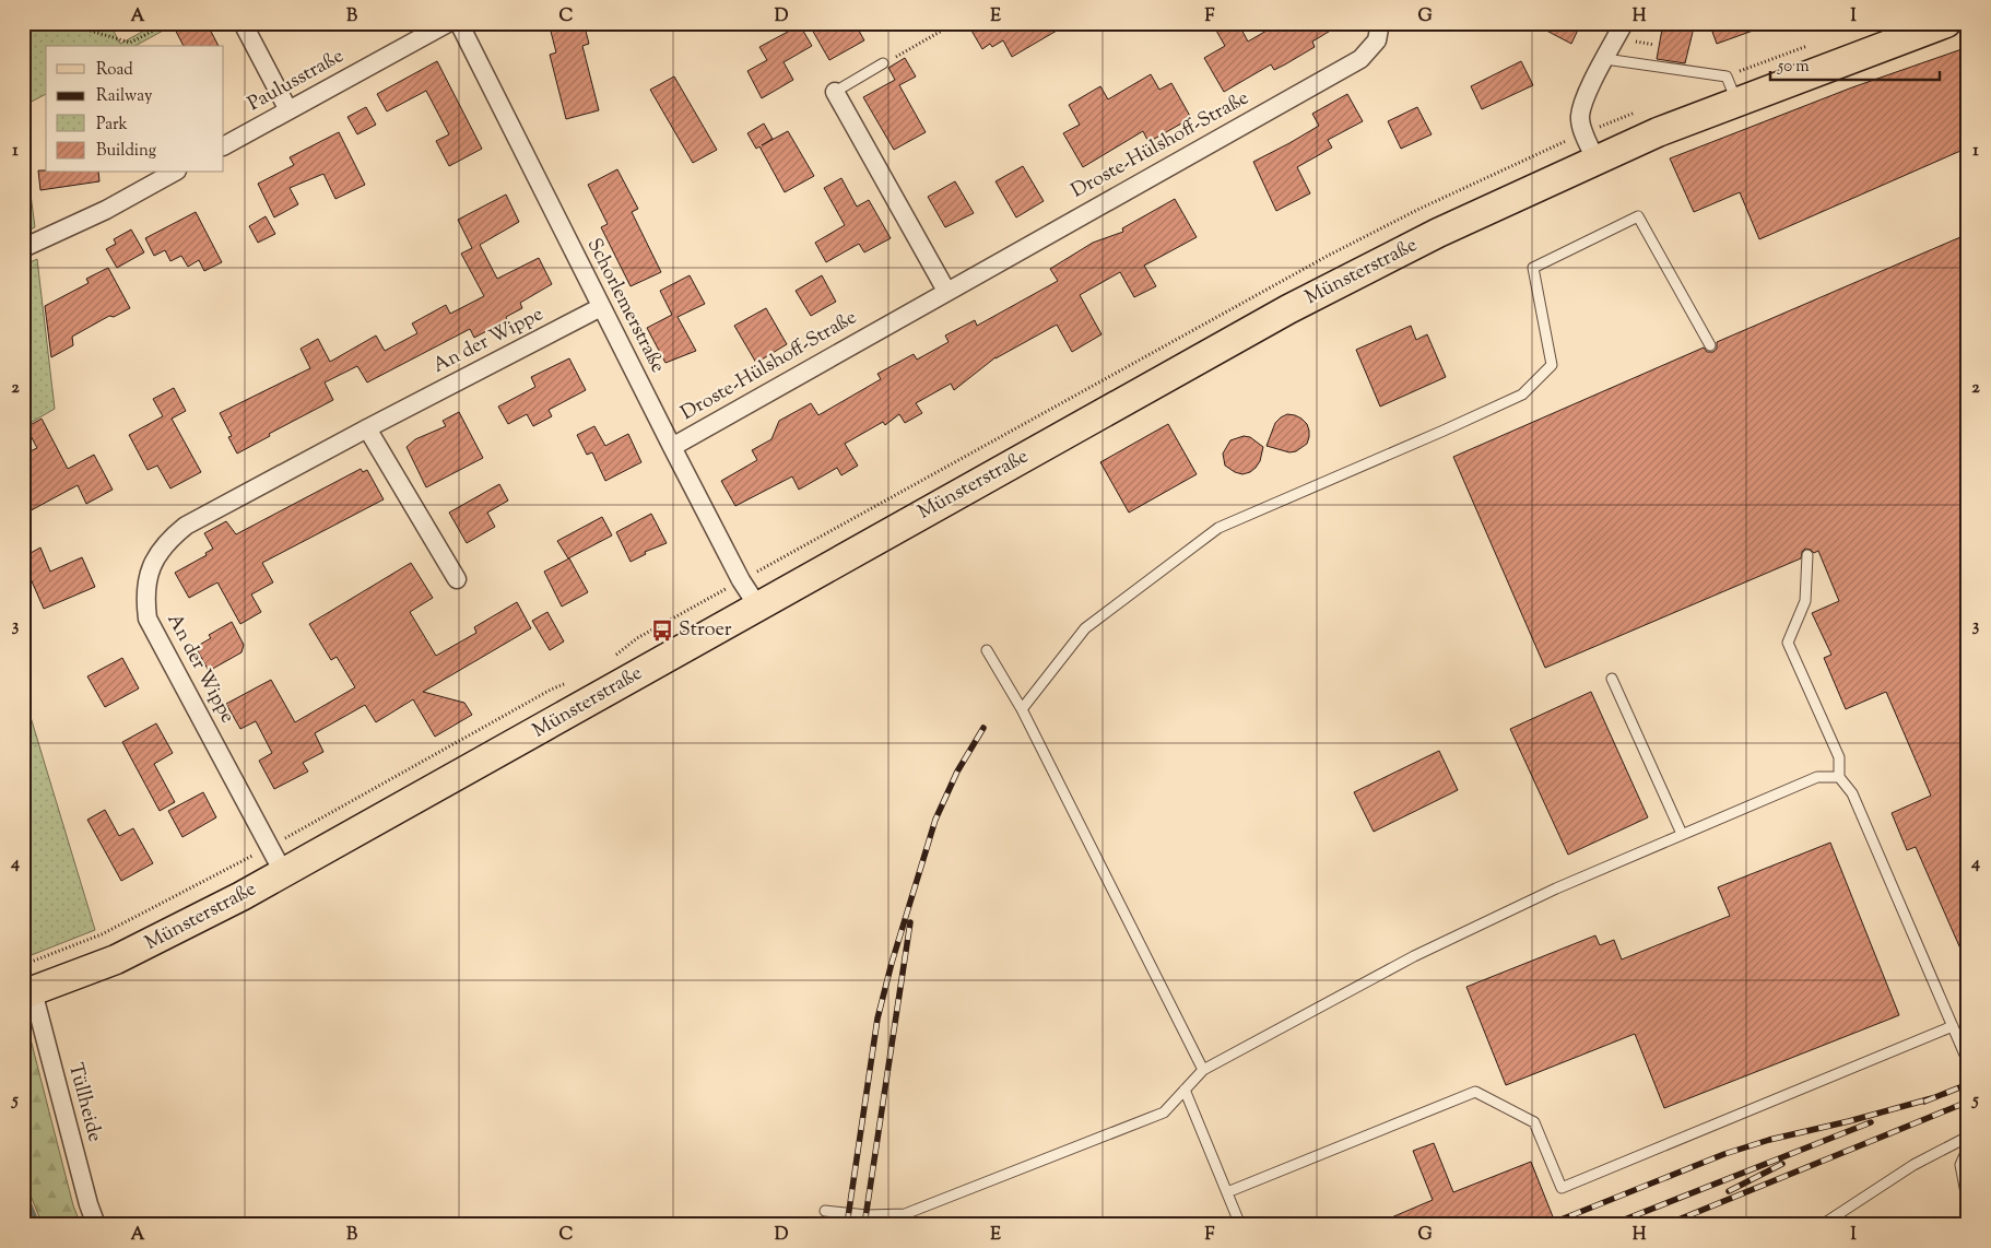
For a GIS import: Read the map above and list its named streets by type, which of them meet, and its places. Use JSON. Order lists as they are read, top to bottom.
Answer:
{
  "streets": {
    "main road": ["Münsterstraße"],
    "street": [
      "Paulusstraße",
      "Droste-Hülshoff-Straße",
      "Schorlemerstraße",
      "An der Wippe",
      "Tüllheide"
    ]
  },
  "crossings": [
    ["Droste-Hülshoff-Straße", "Schorlemerstraße"],
    ["Münsterstraße", "Schorlemerstraße"],
    ["Münsterstraße", "An der Wippe"],
    ["Münsterstraße", "Tüllheide"],
    ["Schorlemerstraße", "An der Wippe"]
  ],
  "places": {
    "bus stop": ["Stroer"]
  },
  "legend": [
    "Road",
    "Railway",
    "Park",
    "Building"
  ],
  "scale_bar": "50 m",
  "grid": {
    "columns": [
      "A",
      "B",
      "C",
      "D",
      "E",
      "F",
      "G",
      "H",
      "I"
    ],
    "rows": [
      "1",
      "2",
      "3",
      "4",
      "5"
    ]
  }
}
